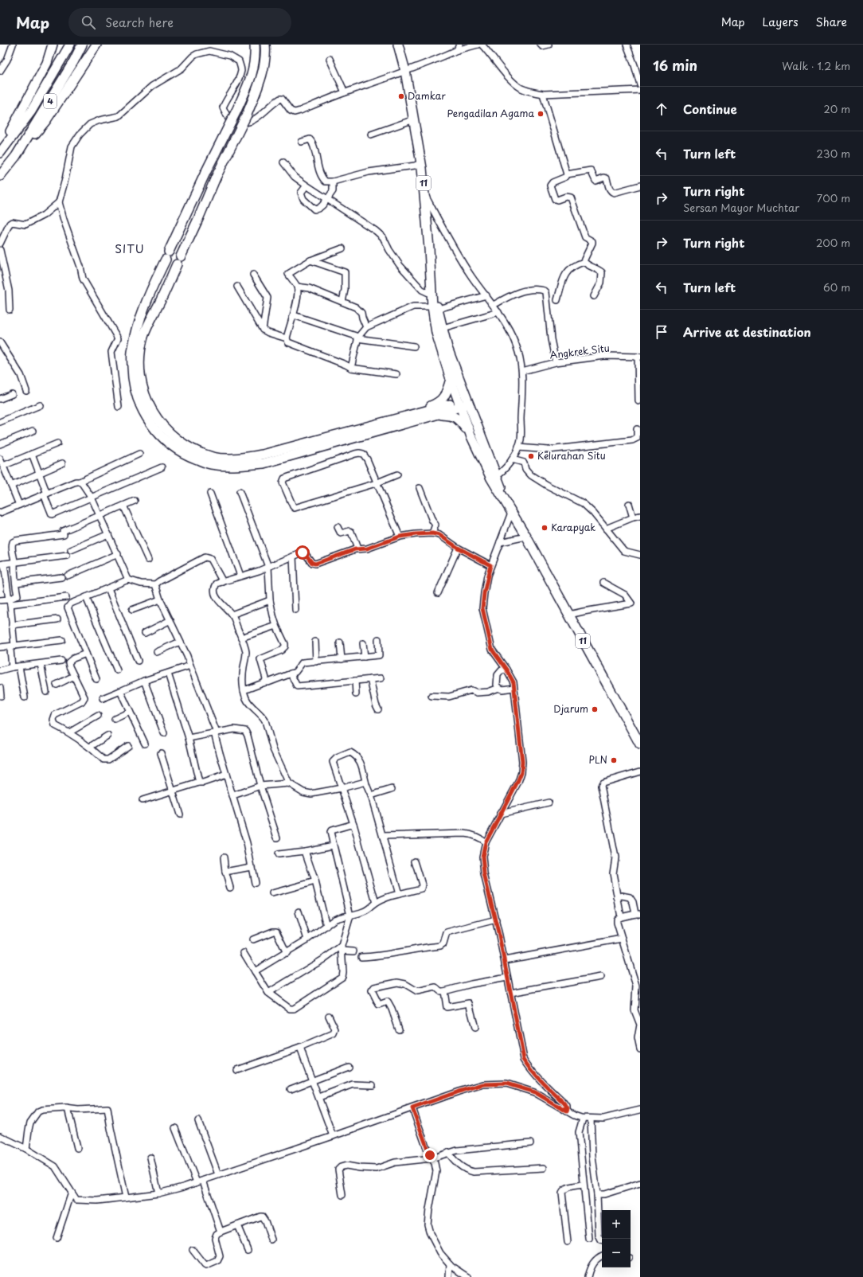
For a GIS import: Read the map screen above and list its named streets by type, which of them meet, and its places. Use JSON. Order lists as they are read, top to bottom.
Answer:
{
  "streets": {
    "highway": ["4", "11"],
    "street": ["Angkrek Situ"]
  },
  "districts": ["SITU"],
  "places": [
    "Damkar",
    "Pengadilan Agama",
    "Kelurahan Situ",
    "Karapyak",
    "Djarum",
    "PLN"
  ],
  "page": {
    "header": "Map",
    "search": "Search here",
    "nav": ["Map", "Layers", "Share"],
    "heading": ["16 min", "Walk · 1.2 km"],
    "list": [
      ["Continue", "20 m"],
      ["Turn left", "230 m"],
      ["Turn right", "Sersan Mayor Muchtar", "700 m"],
      ["Turn right", "200 m"],
      ["Turn left", "60 m"],
      "Arrive at destination"
    ],
    "map_buttons": ["+", "−"]
  }
}
